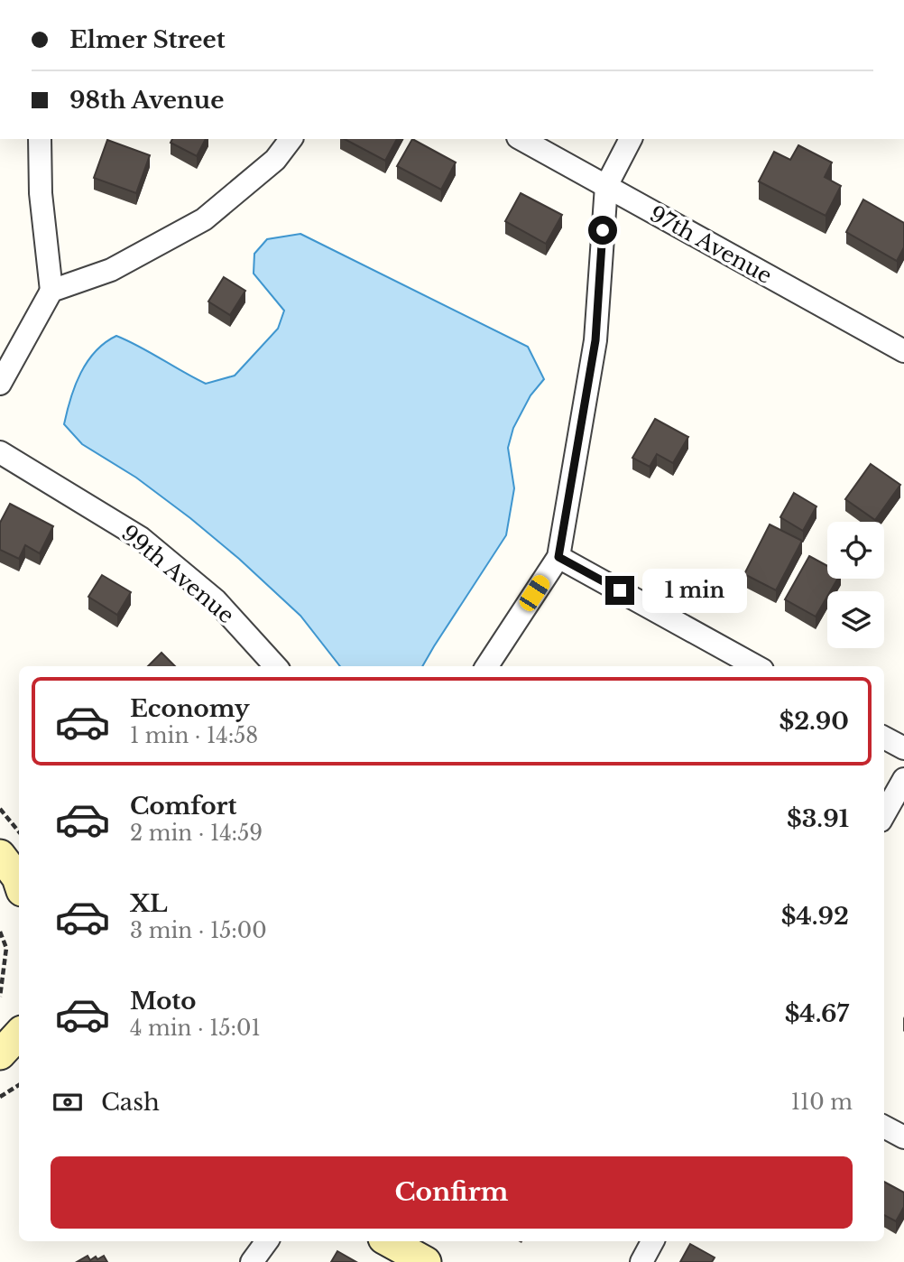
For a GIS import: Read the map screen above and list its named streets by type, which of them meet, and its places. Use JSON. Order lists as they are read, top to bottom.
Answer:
{
  "streets": {
    "street": ["97th Avenue", "99th Avenue"]
  },
  "page": {
    "banner": ["Elmer Street", "98th Avenue"],
    "bubble": "1 min",
    "list": [
      {
        "name": "Economy",
        "note": "1 min · 14:58",
        "value": "$2.90"
      },
      {
        "name": "Comfort",
        "note": "2 min · 14:59",
        "value": "$3.91"
      },
      {
        "name": "XL",
        "note": "3 min · 15:00",
        "value": "$4.92"
      },
      {
        "name": "Moto",
        "note": "4 min · 15:01",
        "value": "$4.67"
      }
    ],
    "pay": ["Cash", "110 m"],
    "buttons": "Confirm"
  }
}
